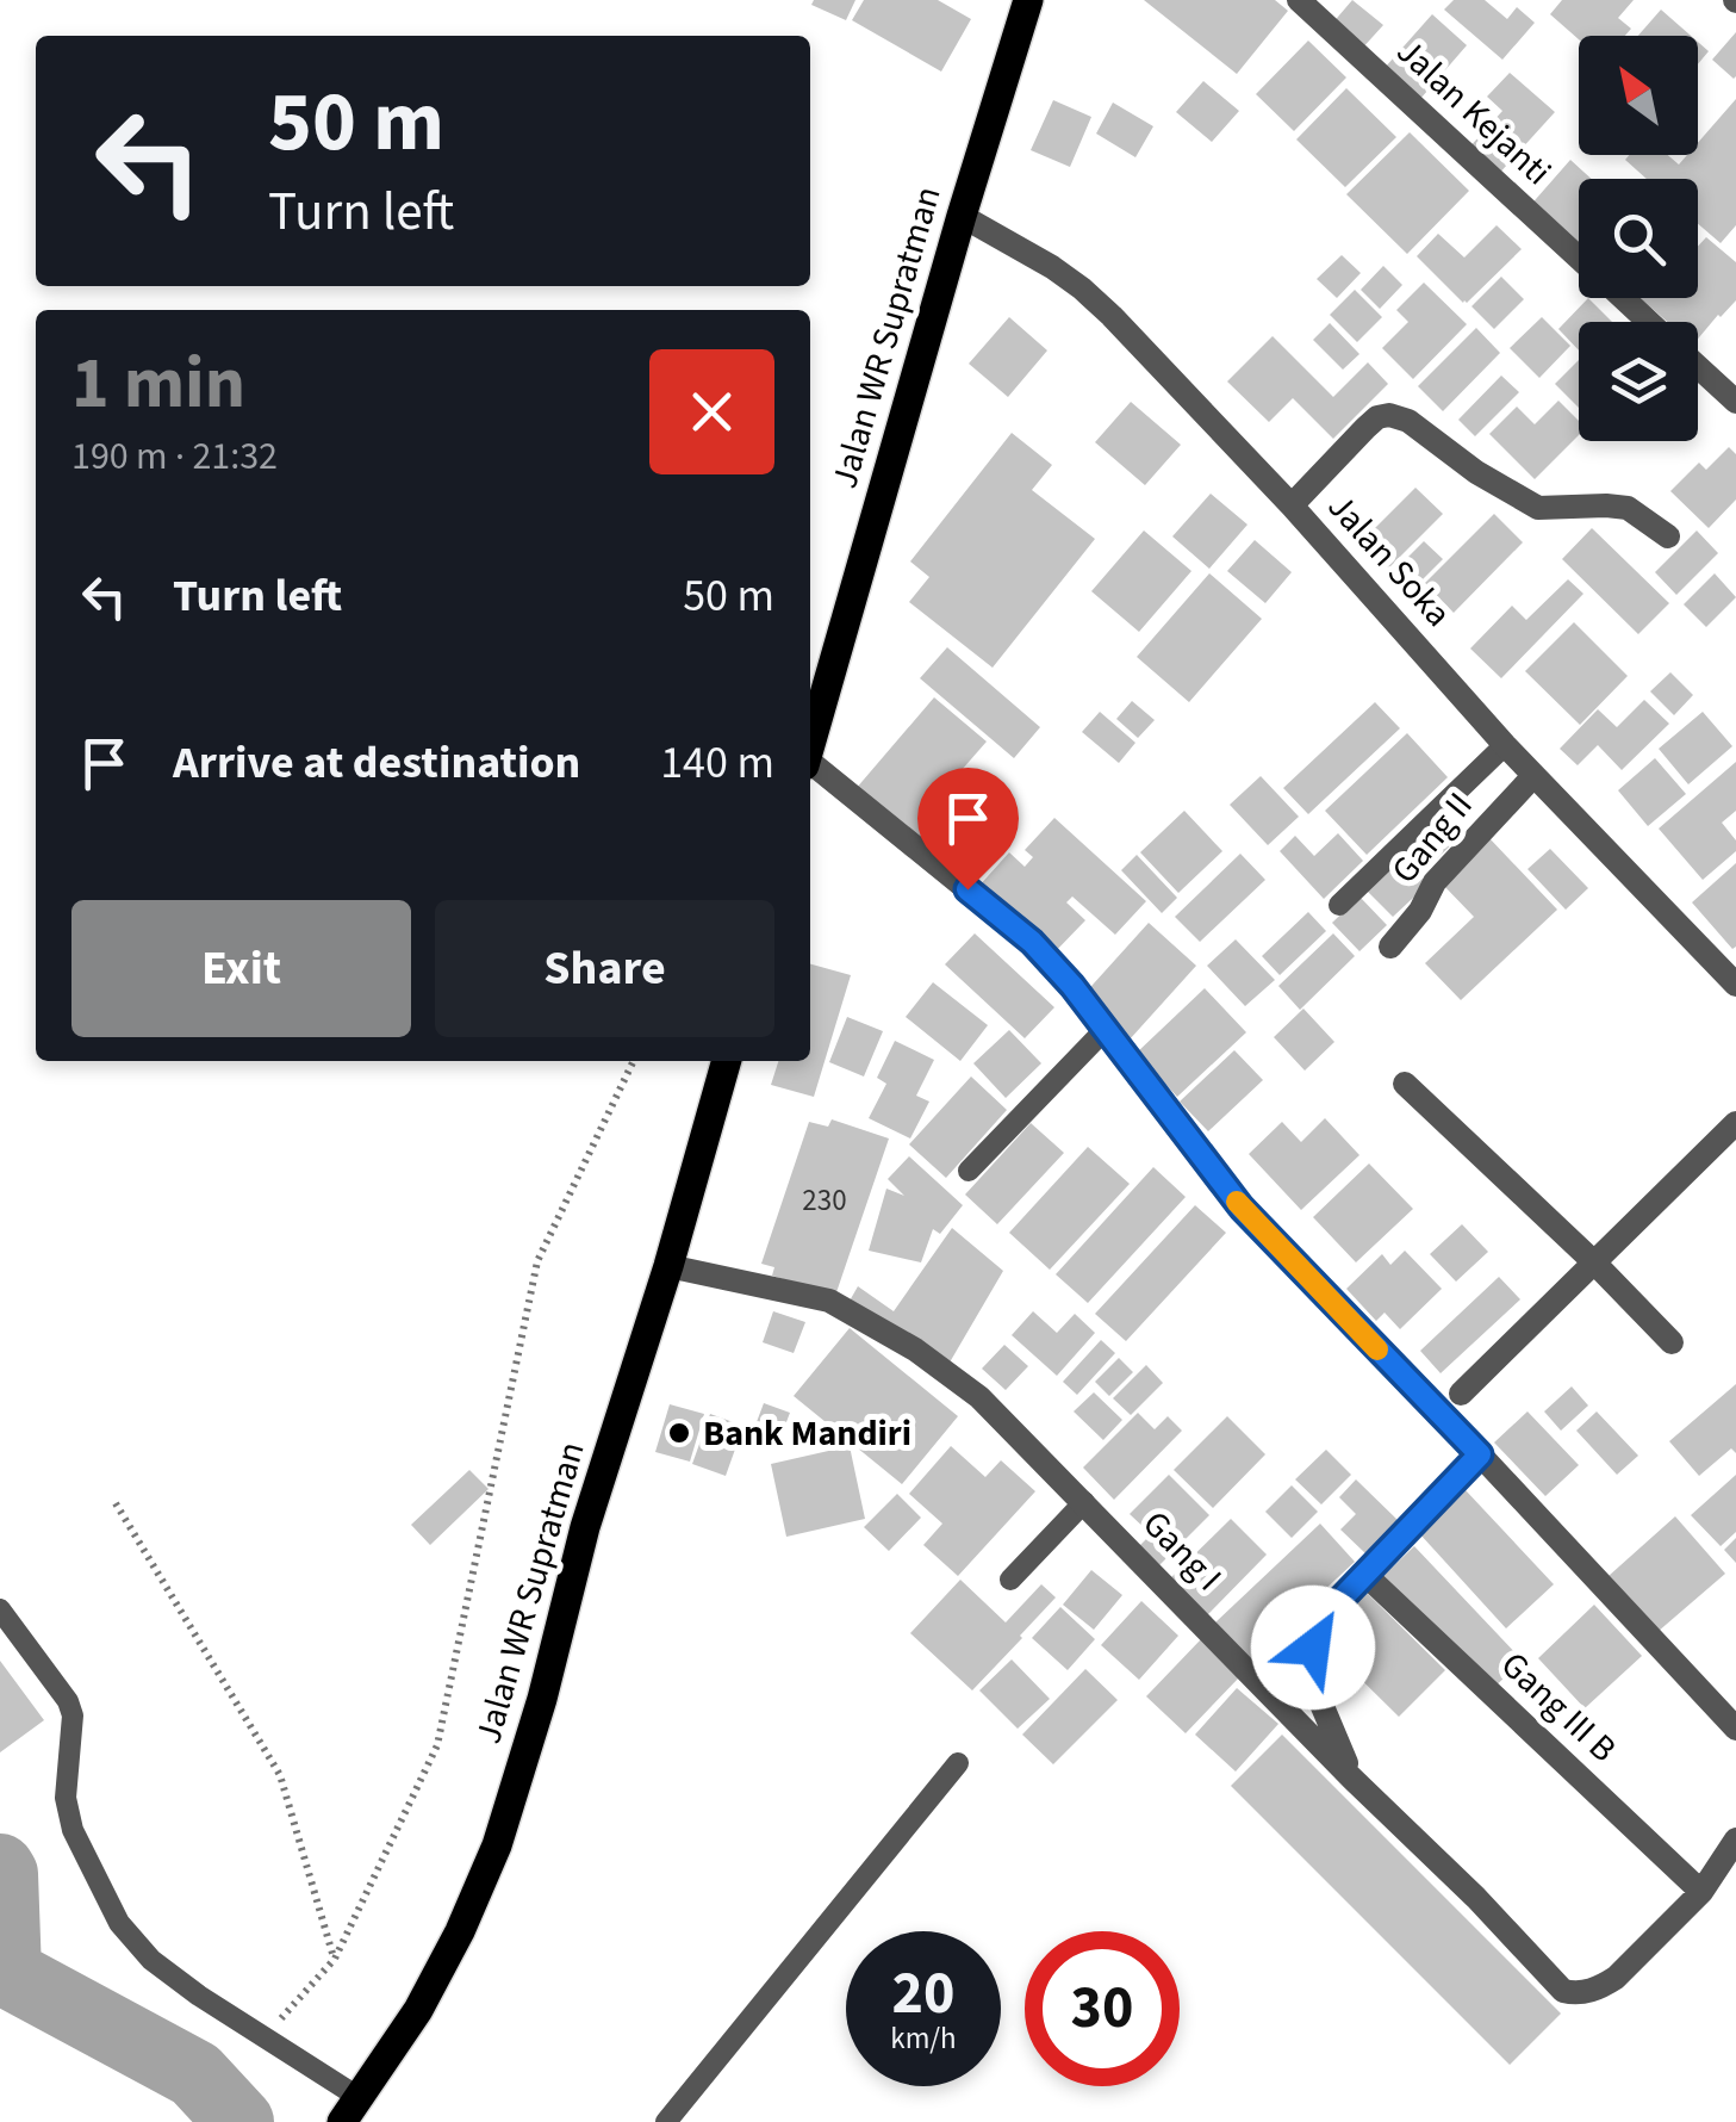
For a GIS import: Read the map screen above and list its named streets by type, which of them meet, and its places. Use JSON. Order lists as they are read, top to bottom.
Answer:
{
  "streets": {
    "main road": ["Jalan WR Supratman"],
    "street": [
      "Jalan Kejanti",
      "Jalan Soka",
      "Gang II",
      "Gang I",
      "Gang III B"
    ]
  },
  "crossings": [
    ["Jalan WR Supratman", "Jalan Soka"],
    ["Jalan WR Supratman", "Gang I"],
    ["Jalan Soka", "Gang II"],
    ["Gang I", "Gang III B"]
  ],
  "places": ["Bank Mandiri"],
  "house_numbers": ["230"],
  "north": "top left",
  "page": {
    "turn": ["50 m", "Turn left"],
    "heading": ["1 min", "190 m · 21:32"],
    "list": [
      {
        "name": "Turn left",
        "value": "50 m"
      },
      {
        "name": "Arrive at destination",
        "value": "140 m"
      }
    ],
    "buttons": ["Exit", "Share"],
    "speed": "20 km/h",
    "limit": "30"
  }
}
